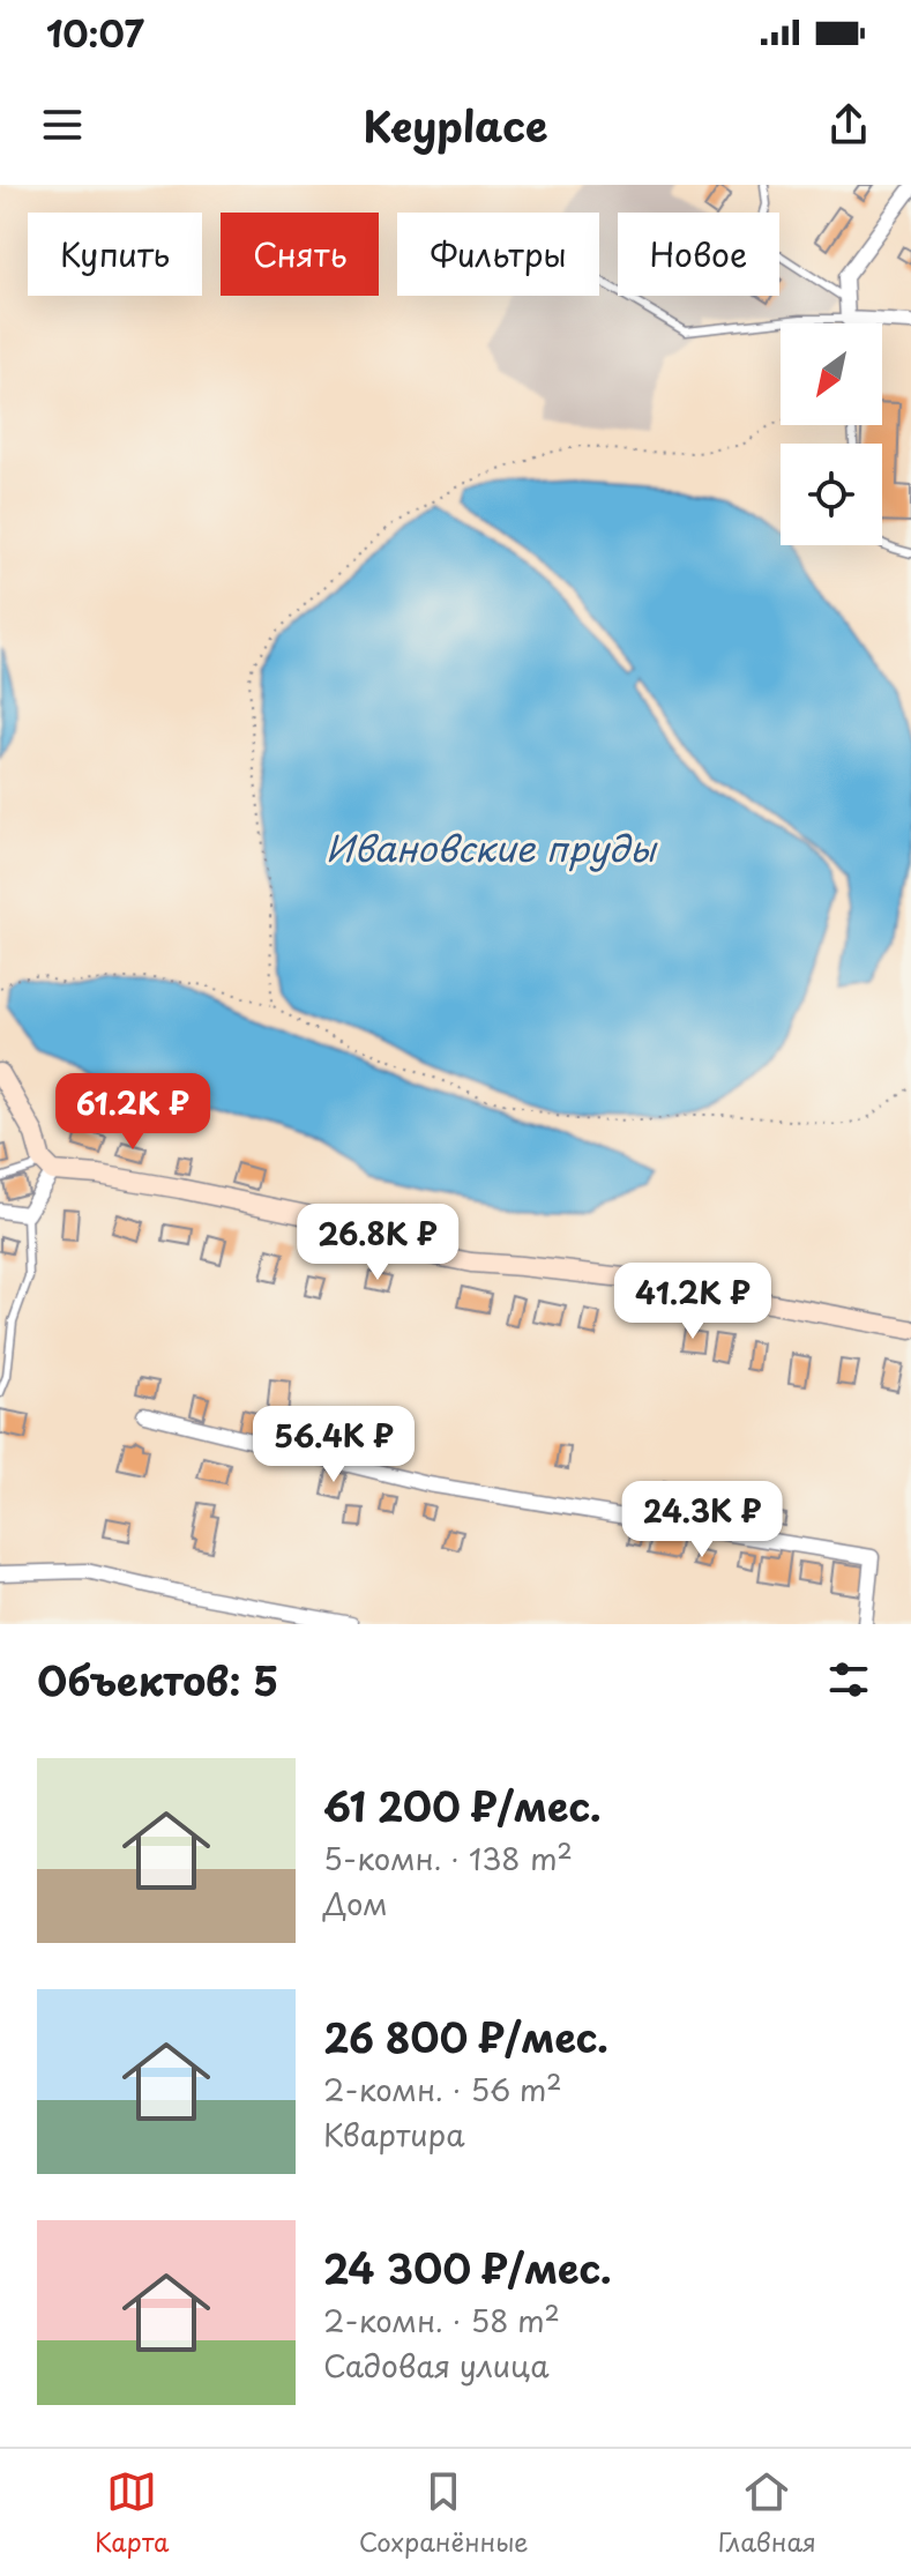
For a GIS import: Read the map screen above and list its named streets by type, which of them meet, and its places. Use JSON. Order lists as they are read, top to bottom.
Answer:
{
  "water": ["Ивановские пруды"],
  "north": "bottom left",
  "page": {
    "status": "10:07",
    "header": "Keyplace",
    "chip": [
      "Купить",
      "Снять",
      "Фильтры",
      "Новое"
    ],
    "price": [
      "61.2K ₽",
      "26.8K ₽",
      "41.2K ₽",
      "56.4K ₽",
      "24.3K ₽"
    ],
    "heading": "Объектов: 5",
    "list": [
      {
        "name": "61 200 ₽/мес.",
        "note": "5-комн. · 138 m² · Дом"
      },
      {
        "name": "26 800 ₽/мес.",
        "note": "2-комн. · 56 m² · Квартира"
      },
      {
        "name": "24 300 ₽/мес.",
        "note": "2-комн. · 58 m² · Садовая улица"
      }
    ],
    "tabs": ["Карта", "Сохранённые", "Главная"]
  }
}
